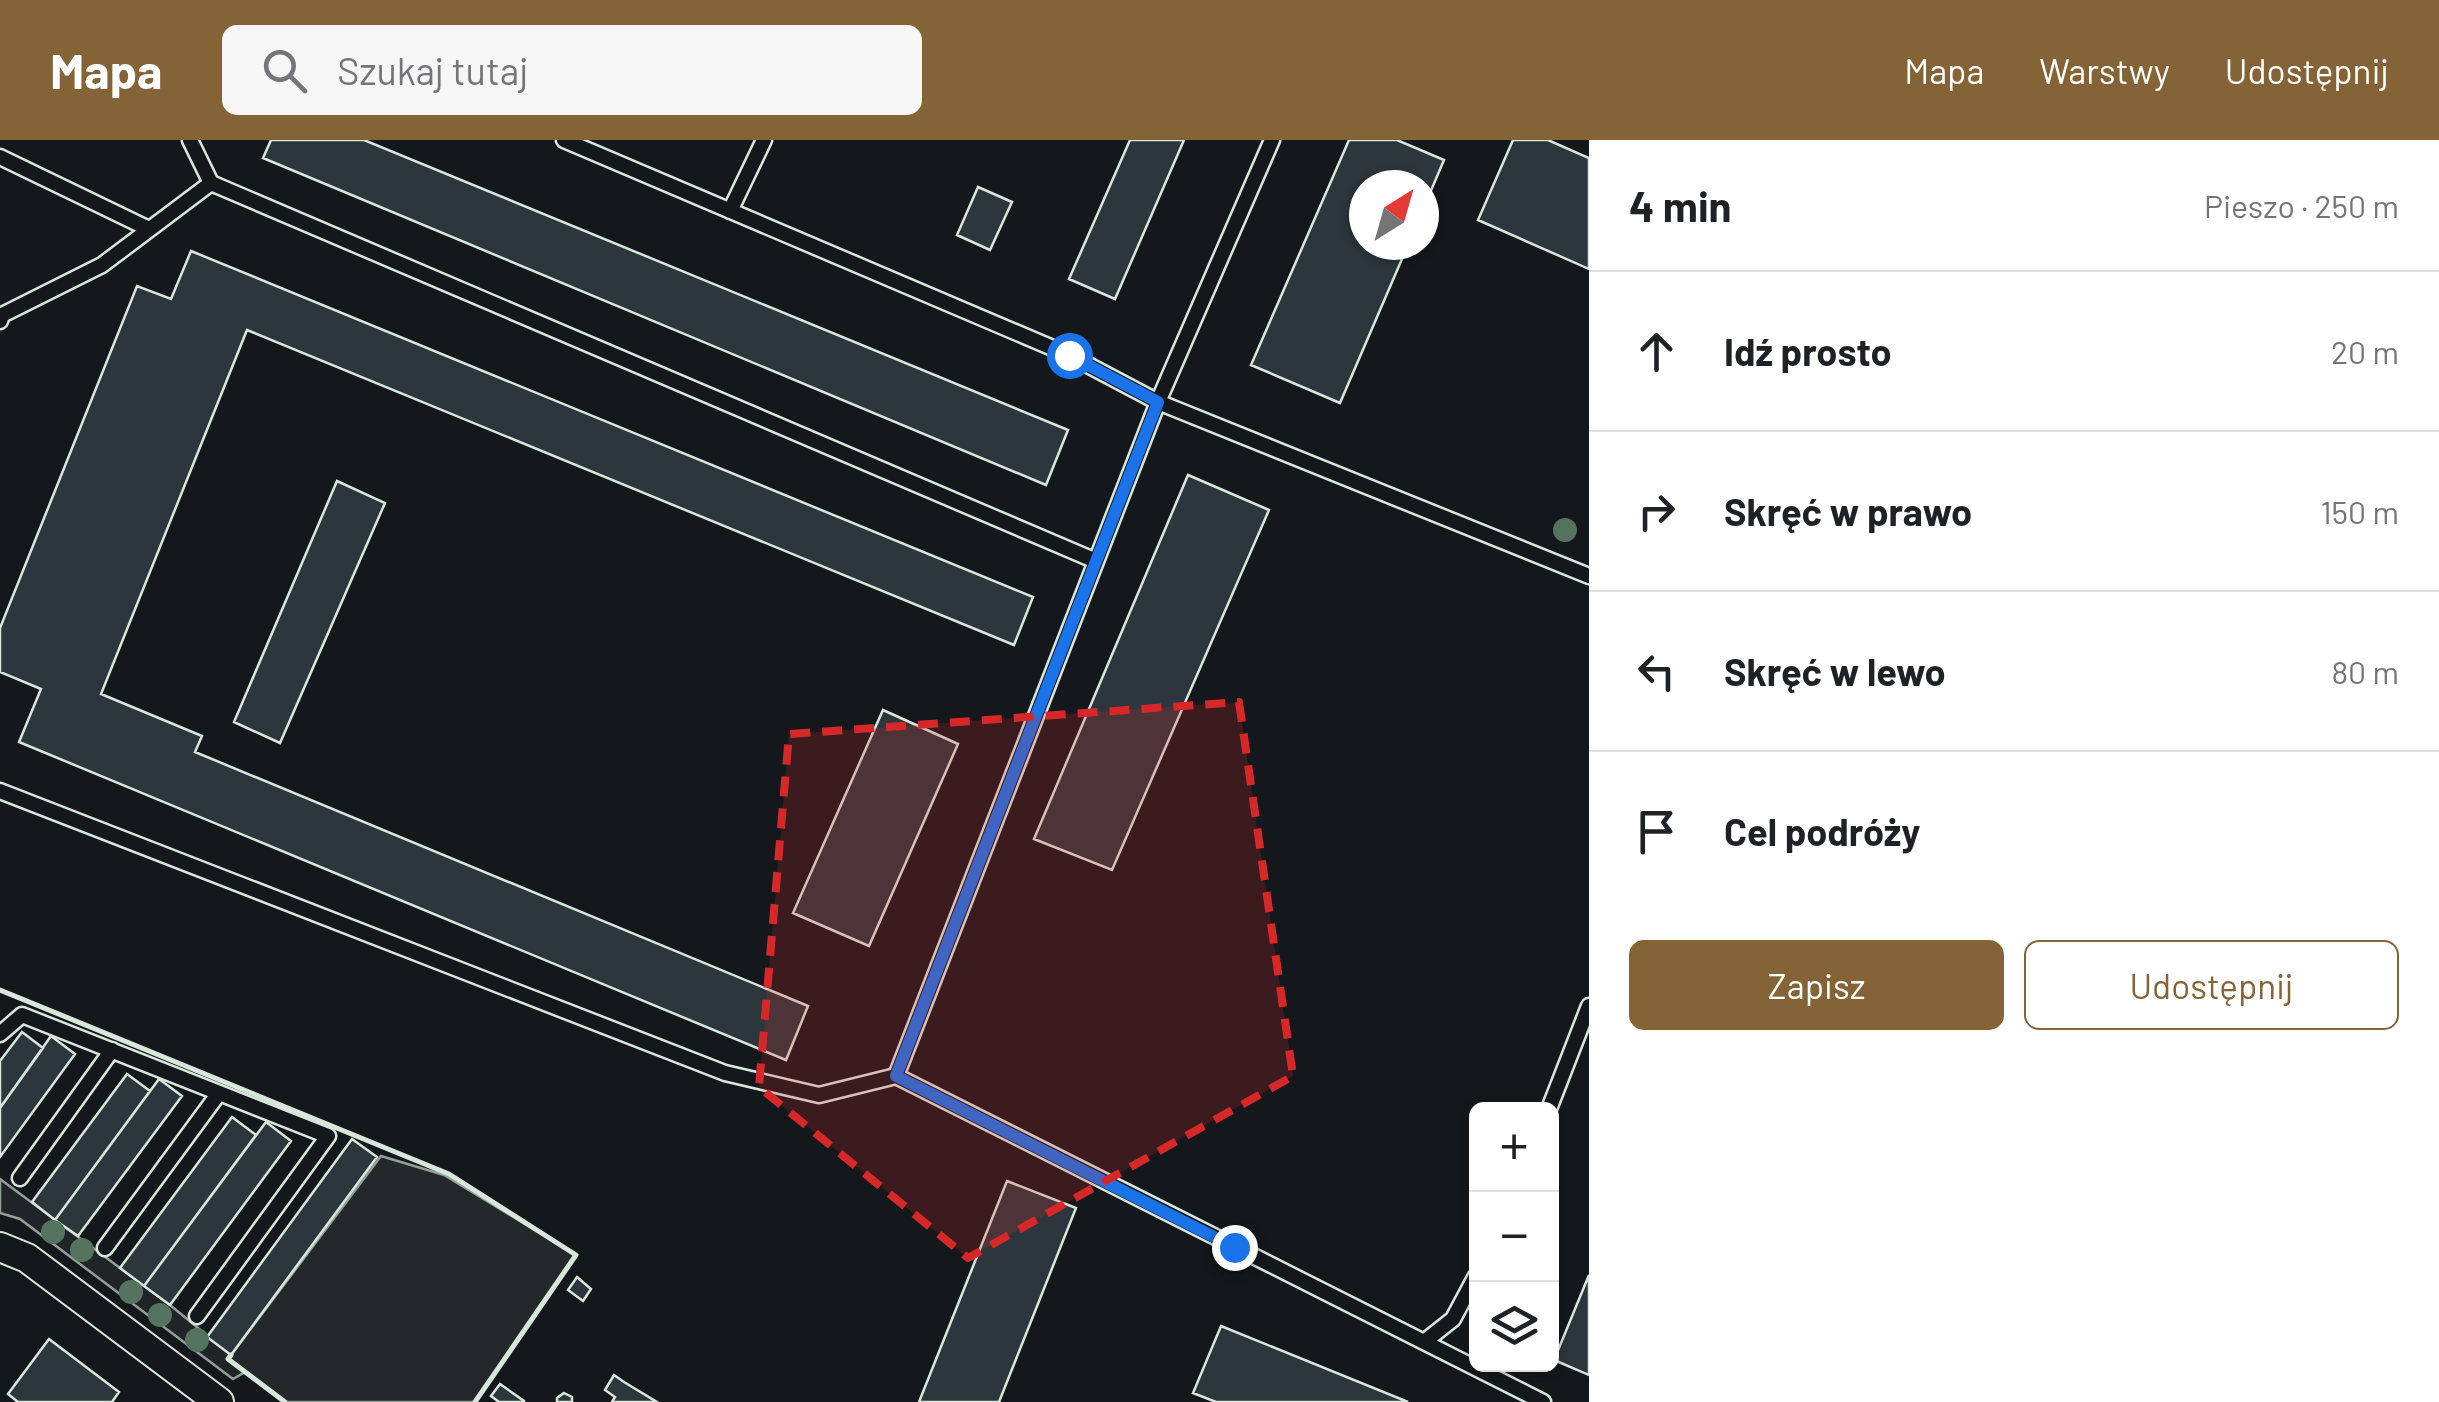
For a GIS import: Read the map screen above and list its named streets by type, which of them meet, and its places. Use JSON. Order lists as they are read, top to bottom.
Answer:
{
  "north": "top right",
  "page": {
    "header": "Mapa",
    "search": "Szukaj tutaj",
    "nav": ["Mapa", "Warstwy", "Udostępnij"],
    "heading": ["4 min", "Pieszo · 250 m"],
    "list": [
      ["Idź prosto", "20 m"],
      ["Skręć w prawo", "150 m"],
      ["Skręć w lewo", "80 m"],
      "Cel podróży"
    ],
    "buttons": ["Zapisz", "Udostępnij"],
    "map_buttons": ["+", "−"]
  }
}
